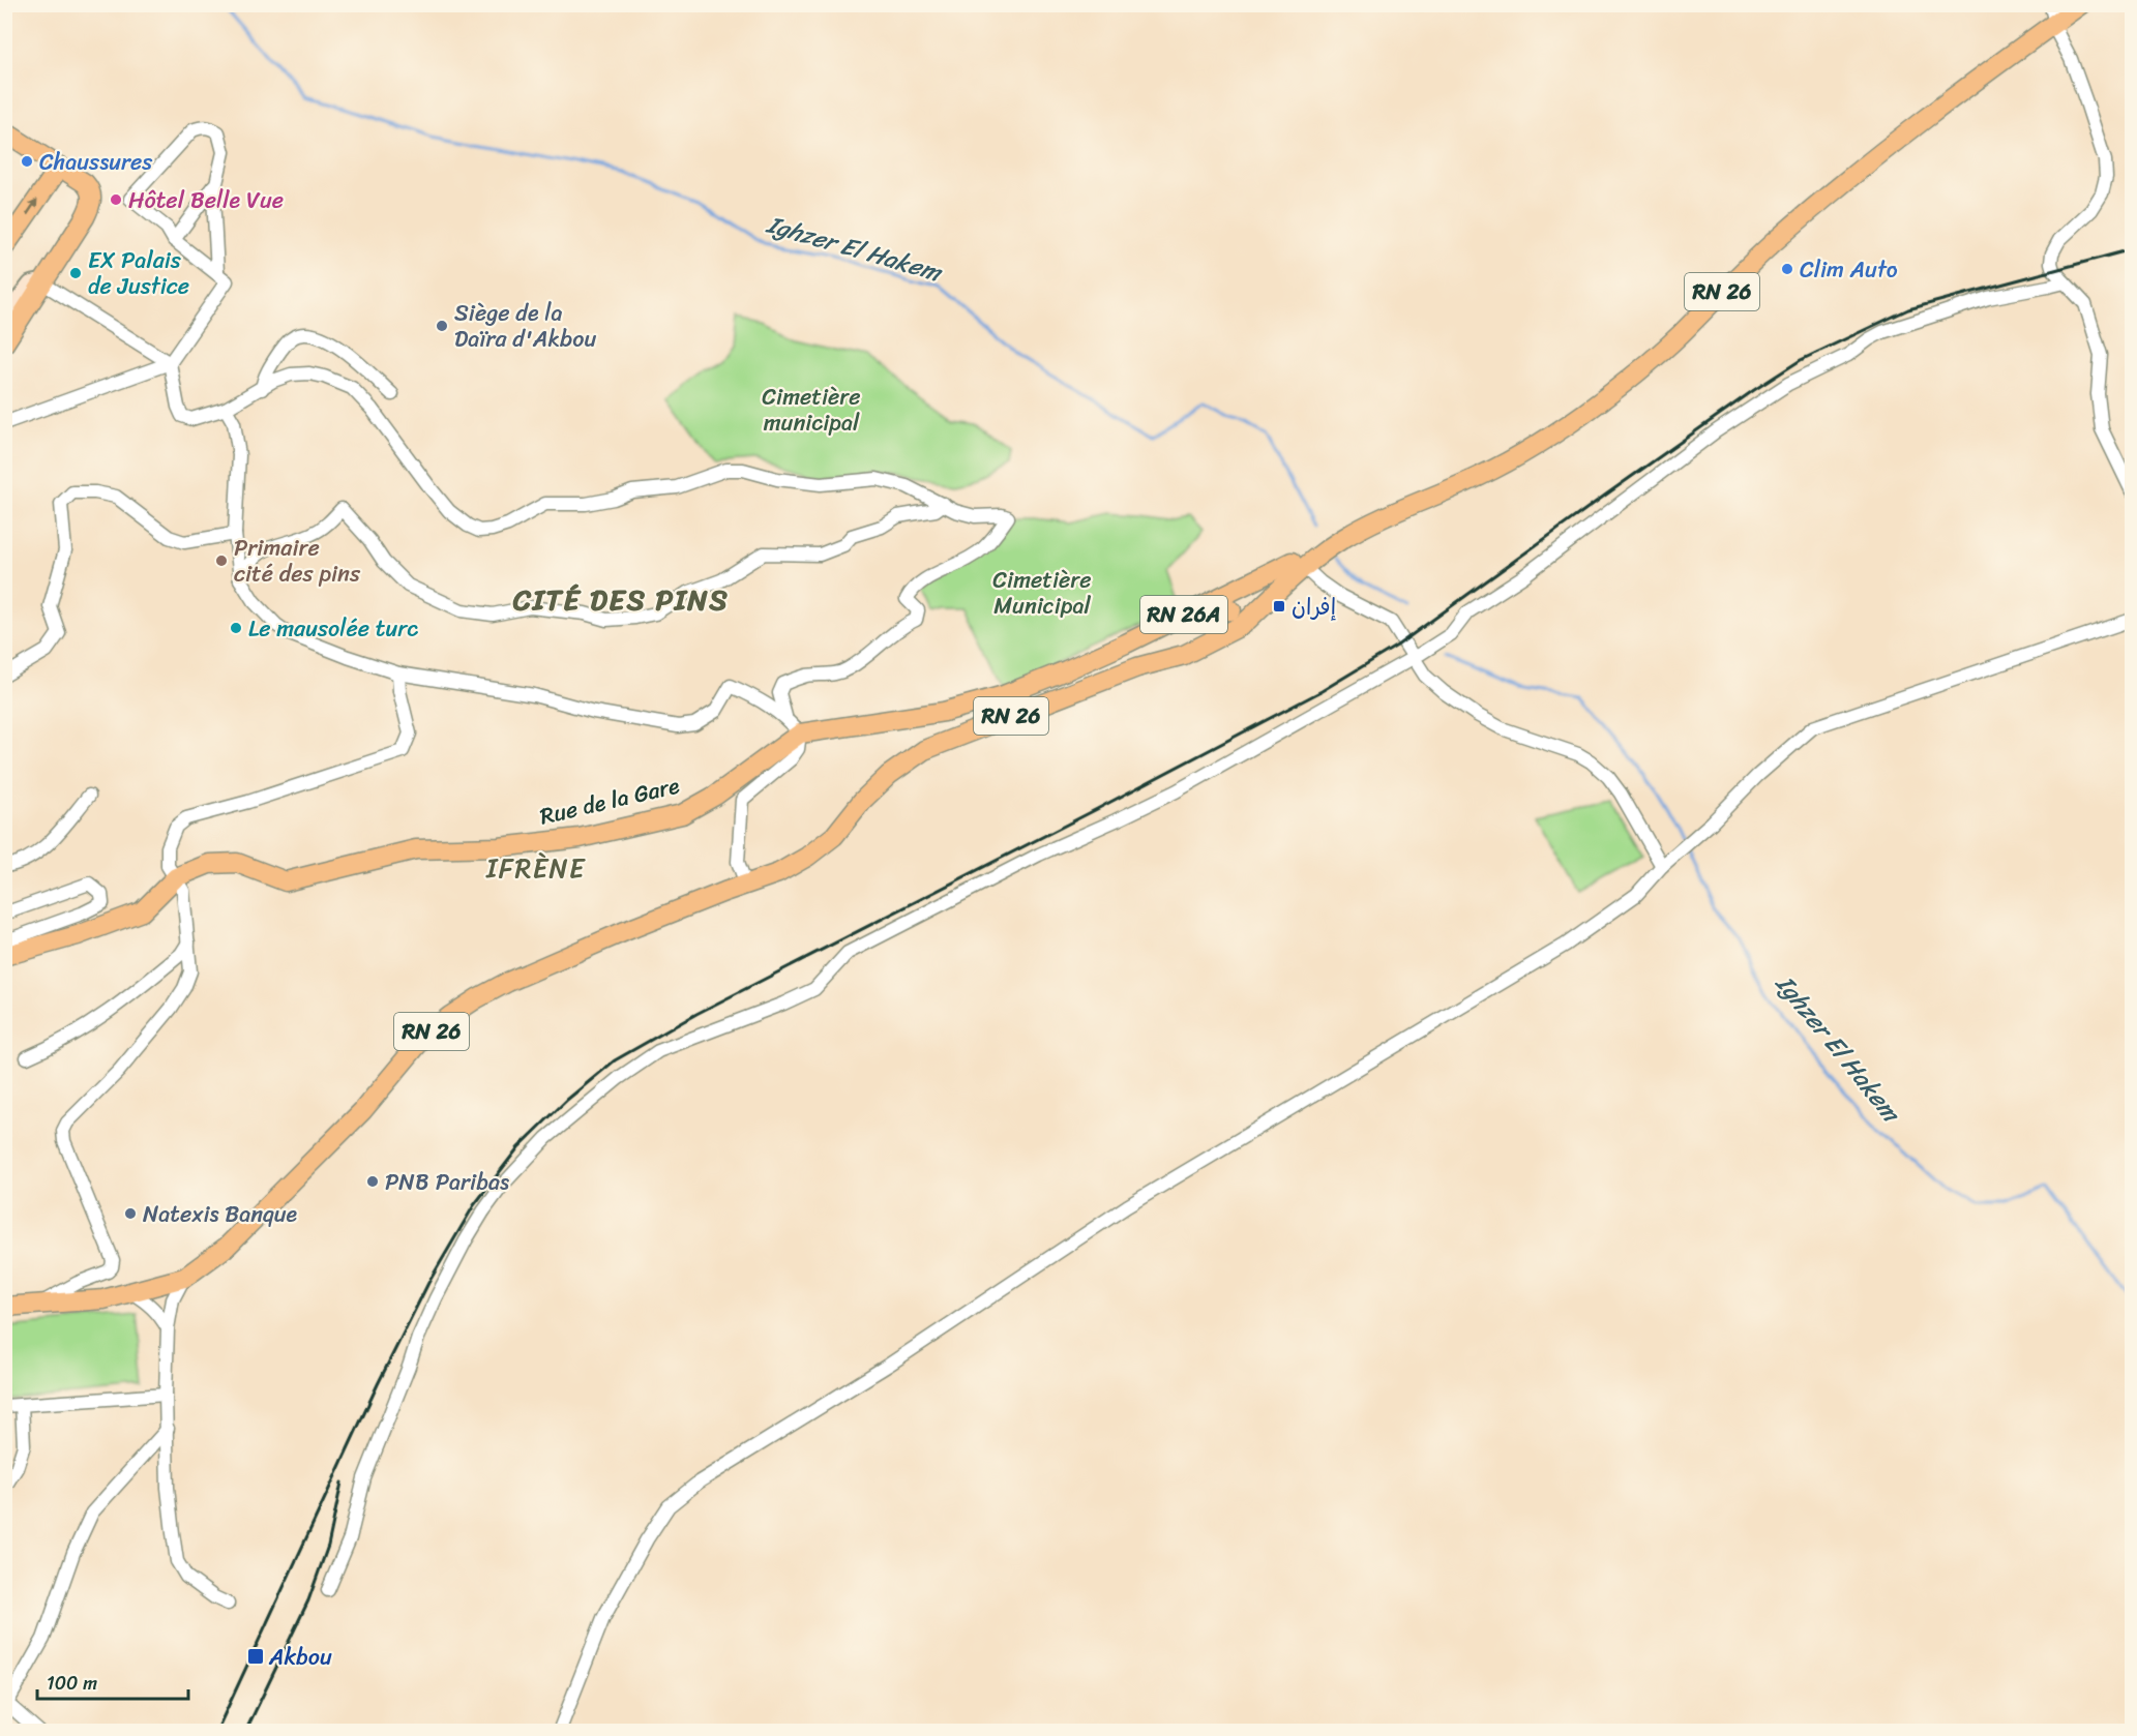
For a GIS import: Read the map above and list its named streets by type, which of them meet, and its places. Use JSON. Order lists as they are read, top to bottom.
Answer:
{
  "streets": {
    "main road": ["RN 26", "RN 26A", "Rue de la Gare"]
  },
  "districts": ["CITÉ DES PINS", "IFRÈNE"],
  "water": ["Ighzer El Hakem"],
  "parks": ["Cimetière municipal", "Cimetière Municipal"],
  "places": {
    "other": [
      "Chaussures",
      "Hôtel Belle Vue",
      "Clim Auto",
      "EX Palais de Justice",
      "Siège de la Daïra d'Akbou",
      "Primaire cité des pins",
      "Le mausolée turc",
      "PNB Paribas",
      "Natexis Banque"
    ],
    "transit": ["إفران", "Akbou"]
  },
  "scale_bar": "100 m"
}
